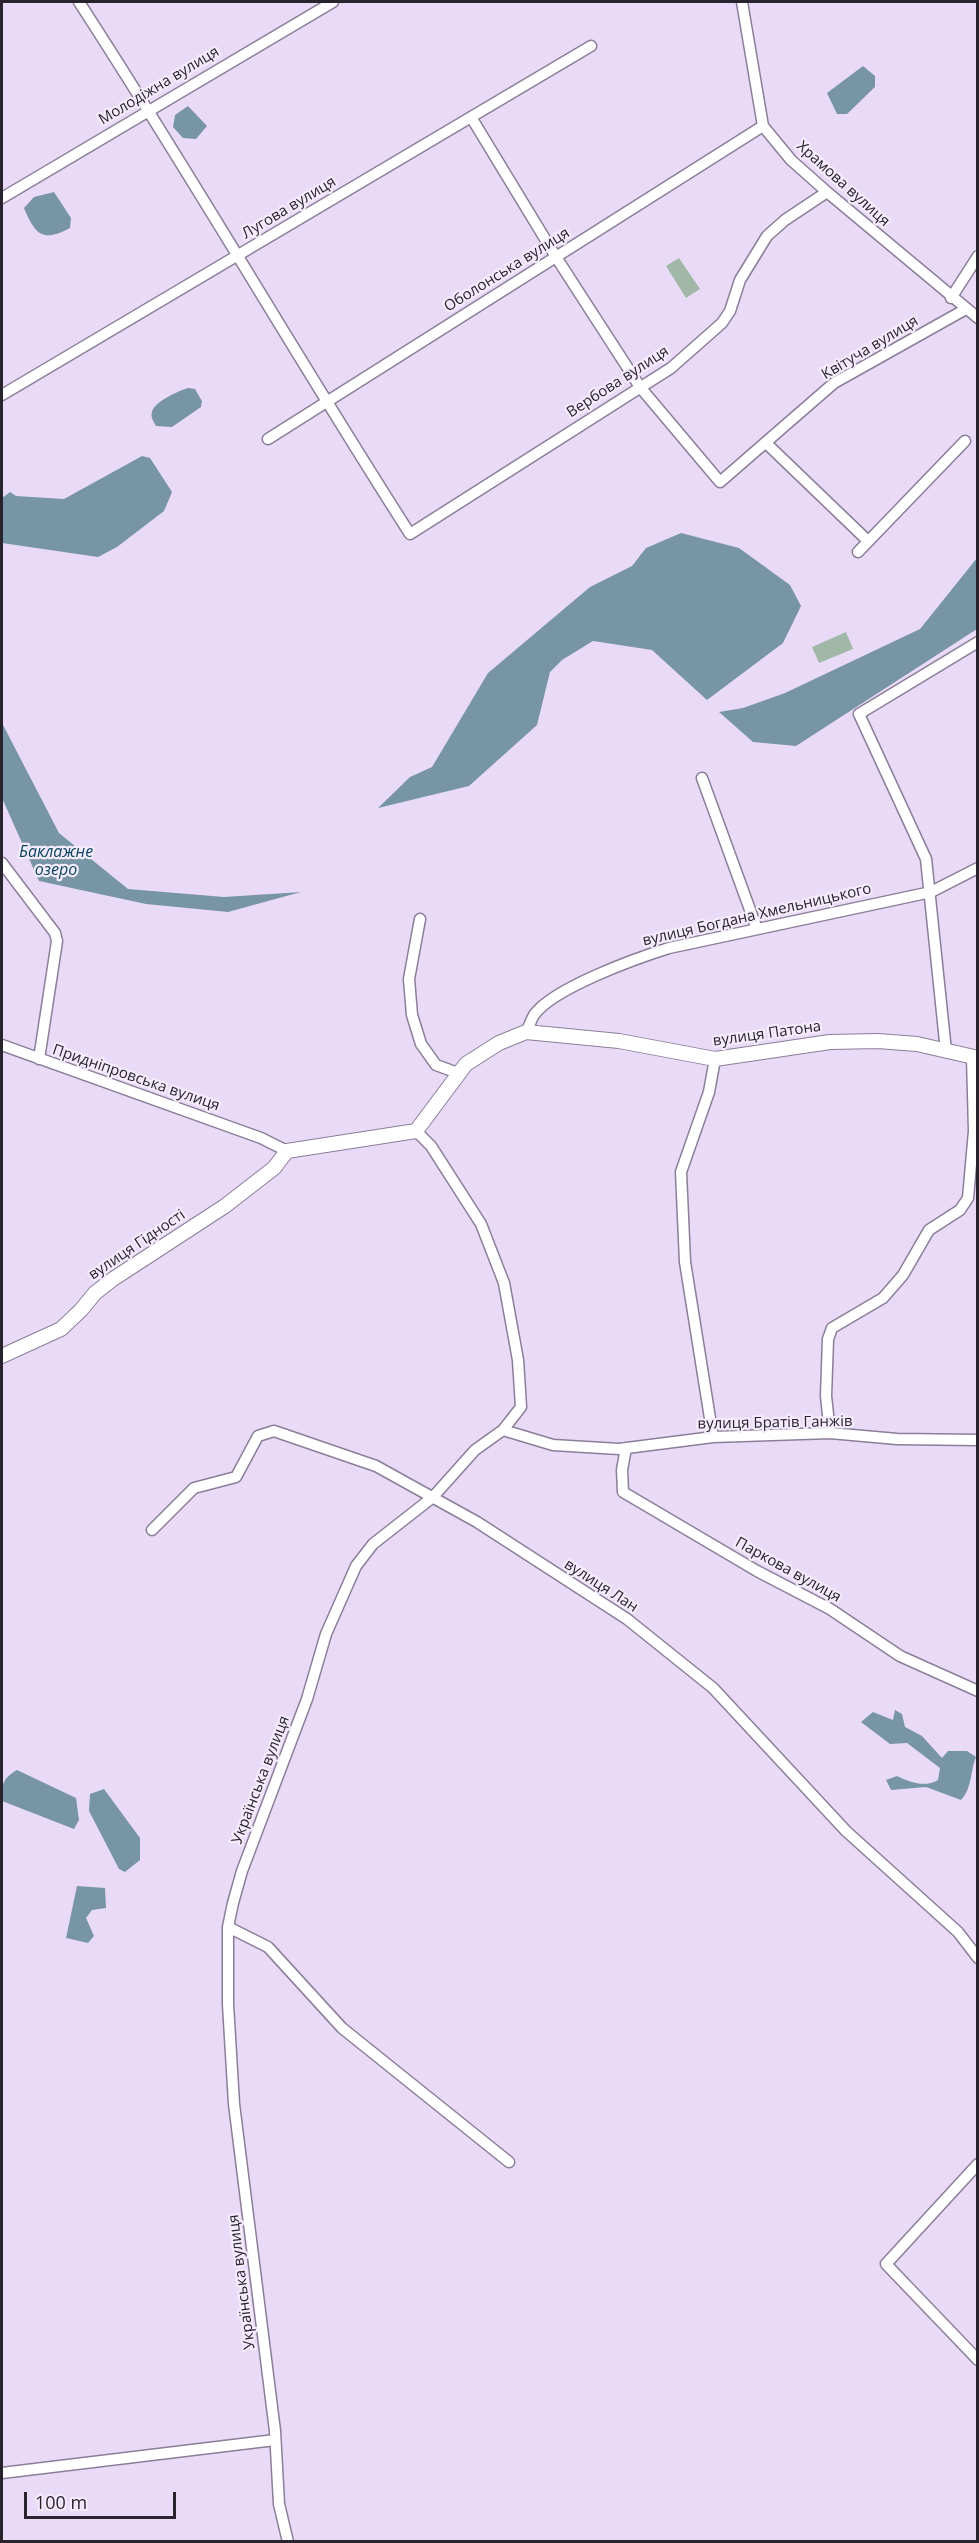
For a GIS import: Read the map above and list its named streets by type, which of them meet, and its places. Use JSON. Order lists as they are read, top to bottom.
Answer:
{
  "streets": {
    "street": [
      "Молодіжна вулиця",
      "Храмова вулиця",
      "Лугова вулиця",
      "Оболонська вулиця",
      "Квітуча вулиця",
      "Вербова вулиця",
      "вулиця Богдана Хмельницького",
      "вулиця Патона",
      "Придніпровська вулиця",
      "вулиця Гідності",
      "вулиця Братів Ганжів",
      "Паркова вулиця",
      "вулиця Лан",
      "Українська вулиця"
    ]
  },
  "crossings": [
    ["Храмова вулиця", "Оболонська вулиця"],
    ["Храмова вулиця", "Квітуча вулиця"],
    ["Храмова вулиця", "Вербова вулиця"],
    ["Оболонська вулиця", "Вербова вулиця"],
    ["Квітуча вулиця", "Вербова вулиця"],
    ["вулиця Богдана Хмельницького", "вулиця Патона"],
    ["Придніпровська вулиця", "вулиця Гідності"],
    ["вулиця Братів Ганжів", "Паркова вулиця"],
    ["вулиця Братів Ганжів", "Українська вулиця"],
    ["вулиця Лан", "Українська вулиця"]
  ],
  "water": ["Баклажне озеро"],
  "scale_bar": "100 m"
}
